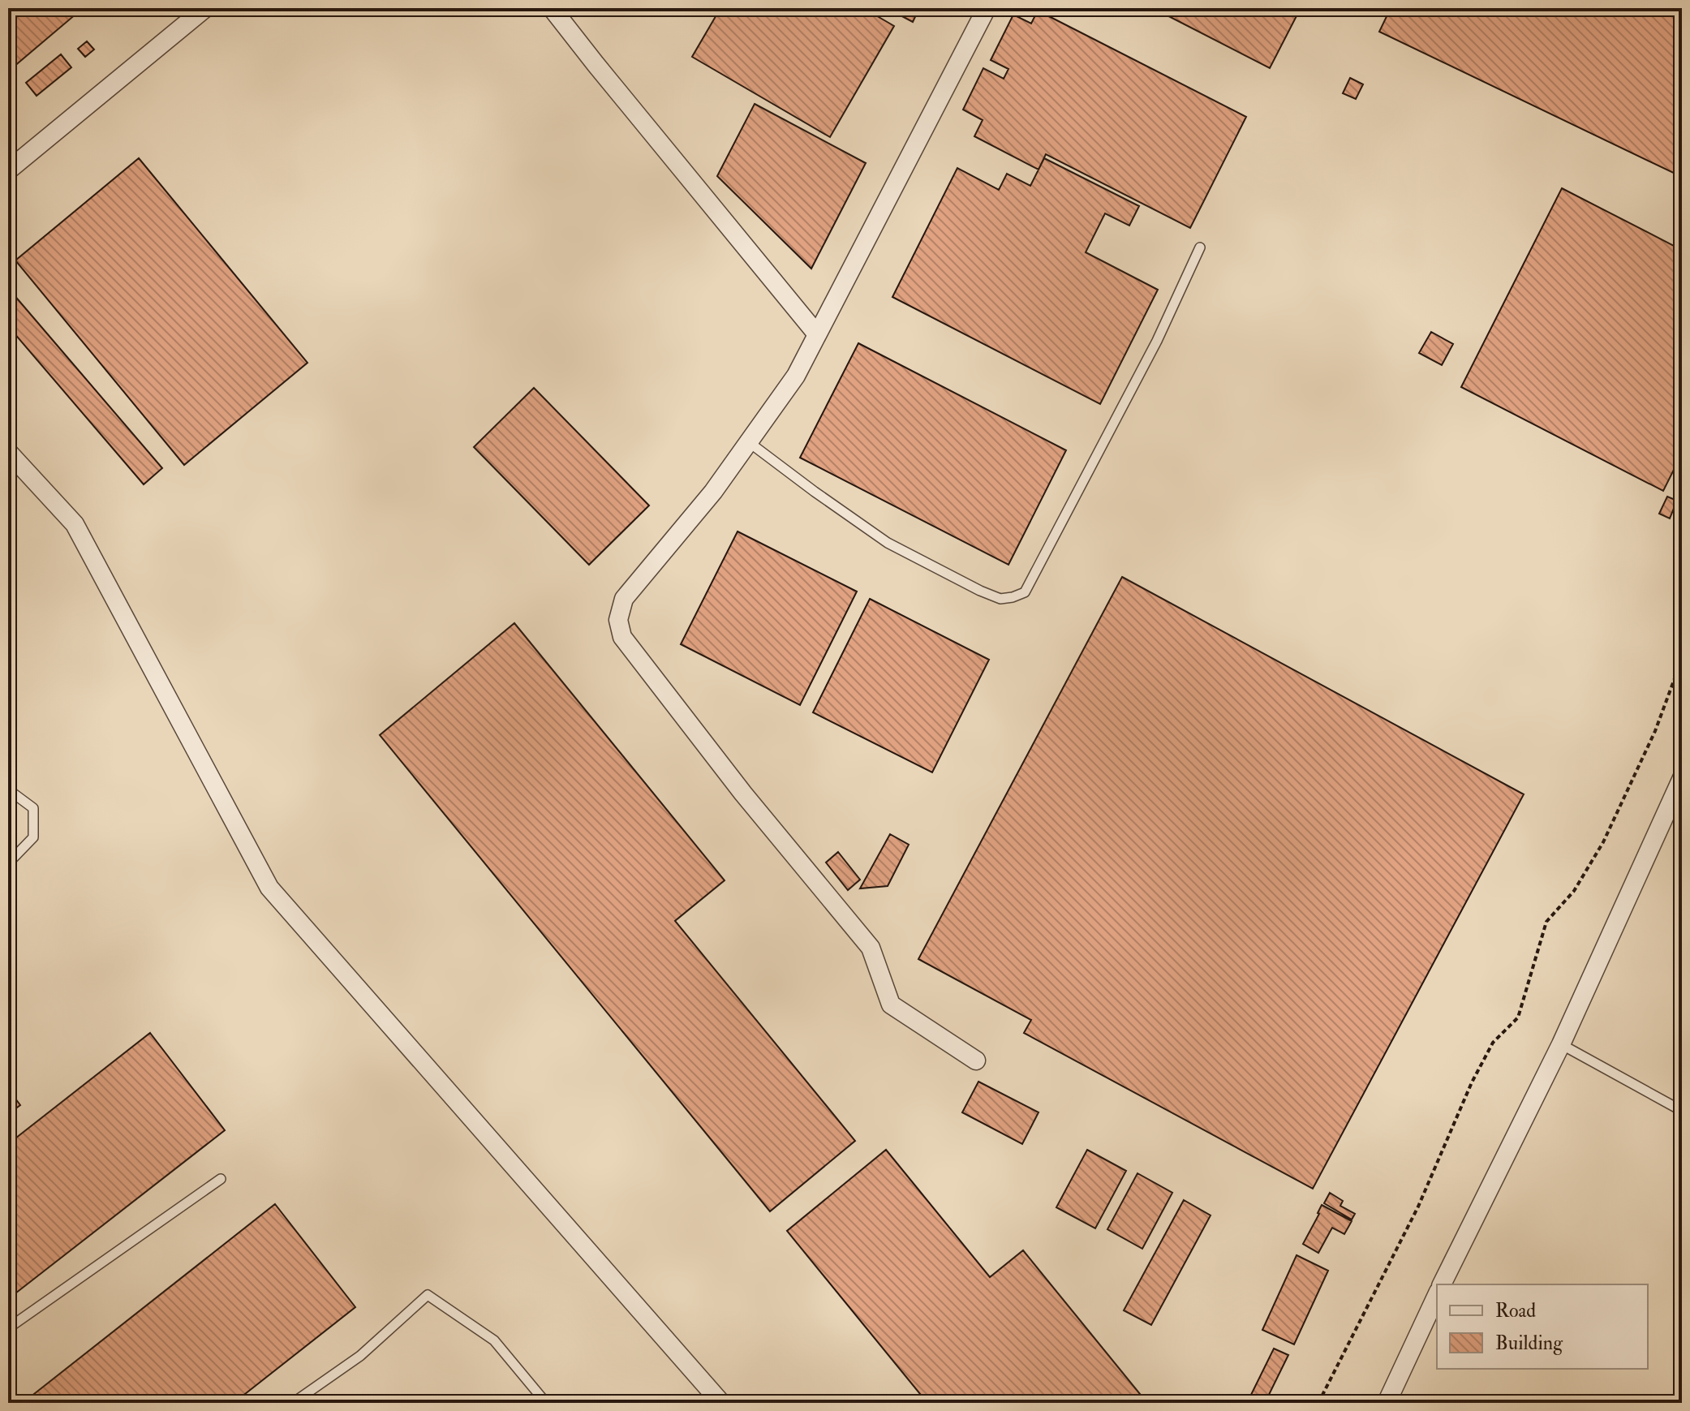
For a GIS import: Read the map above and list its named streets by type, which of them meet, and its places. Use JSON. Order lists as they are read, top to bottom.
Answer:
{
  "legend": ["Road", "Building"]
}
